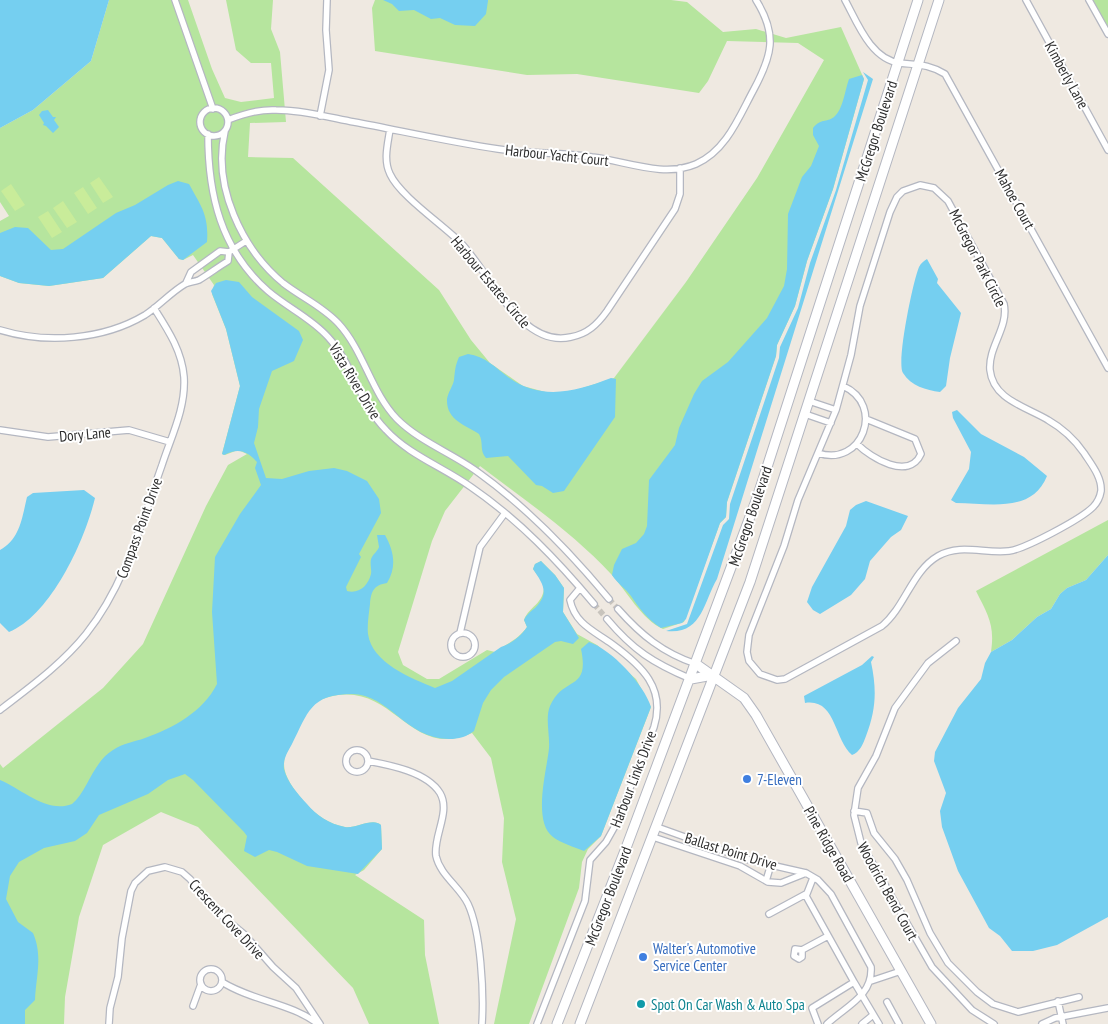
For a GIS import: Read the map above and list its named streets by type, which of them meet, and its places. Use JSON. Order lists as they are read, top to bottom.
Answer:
{
  "streets": {
    "main road": ["McGregor Boulevard", "Pine Ridge Road"],
    "street": [
      "Kimberly Lane",
      "Harbour Yacht Court",
      "Mahoe Court",
      "McGregor Park Circle",
      "Harbour Estates Circle",
      "Vista River Drive",
      "Dory Lane",
      "Compass Point Drive",
      "Harbour Links Drive",
      "Ballast Point Drive",
      "Woodrich Bend Court",
      "Crescent Cove Drive"
    ]
  },
  "crossings": [
    ["McGregor Boulevard", "Mahoe Court"],
    ["McGregor Boulevard", "Pine Ridge Road"],
    ["McGregor Boulevard", "Ballast Point Drive"],
    ["Harbour Yacht Court", "Harbour Estates Circle"],
    ["Harbour Yacht Court", "Vista River Drive"],
    ["Vista River Drive", "Harbour Links Drive"],
    ["Dory Lane", "Compass Point Drive"]
  ],
  "places": ["7-Eleven", "Walter's Automotive Service Center", "Spot On Car Wash & Auto Spa"]
}
